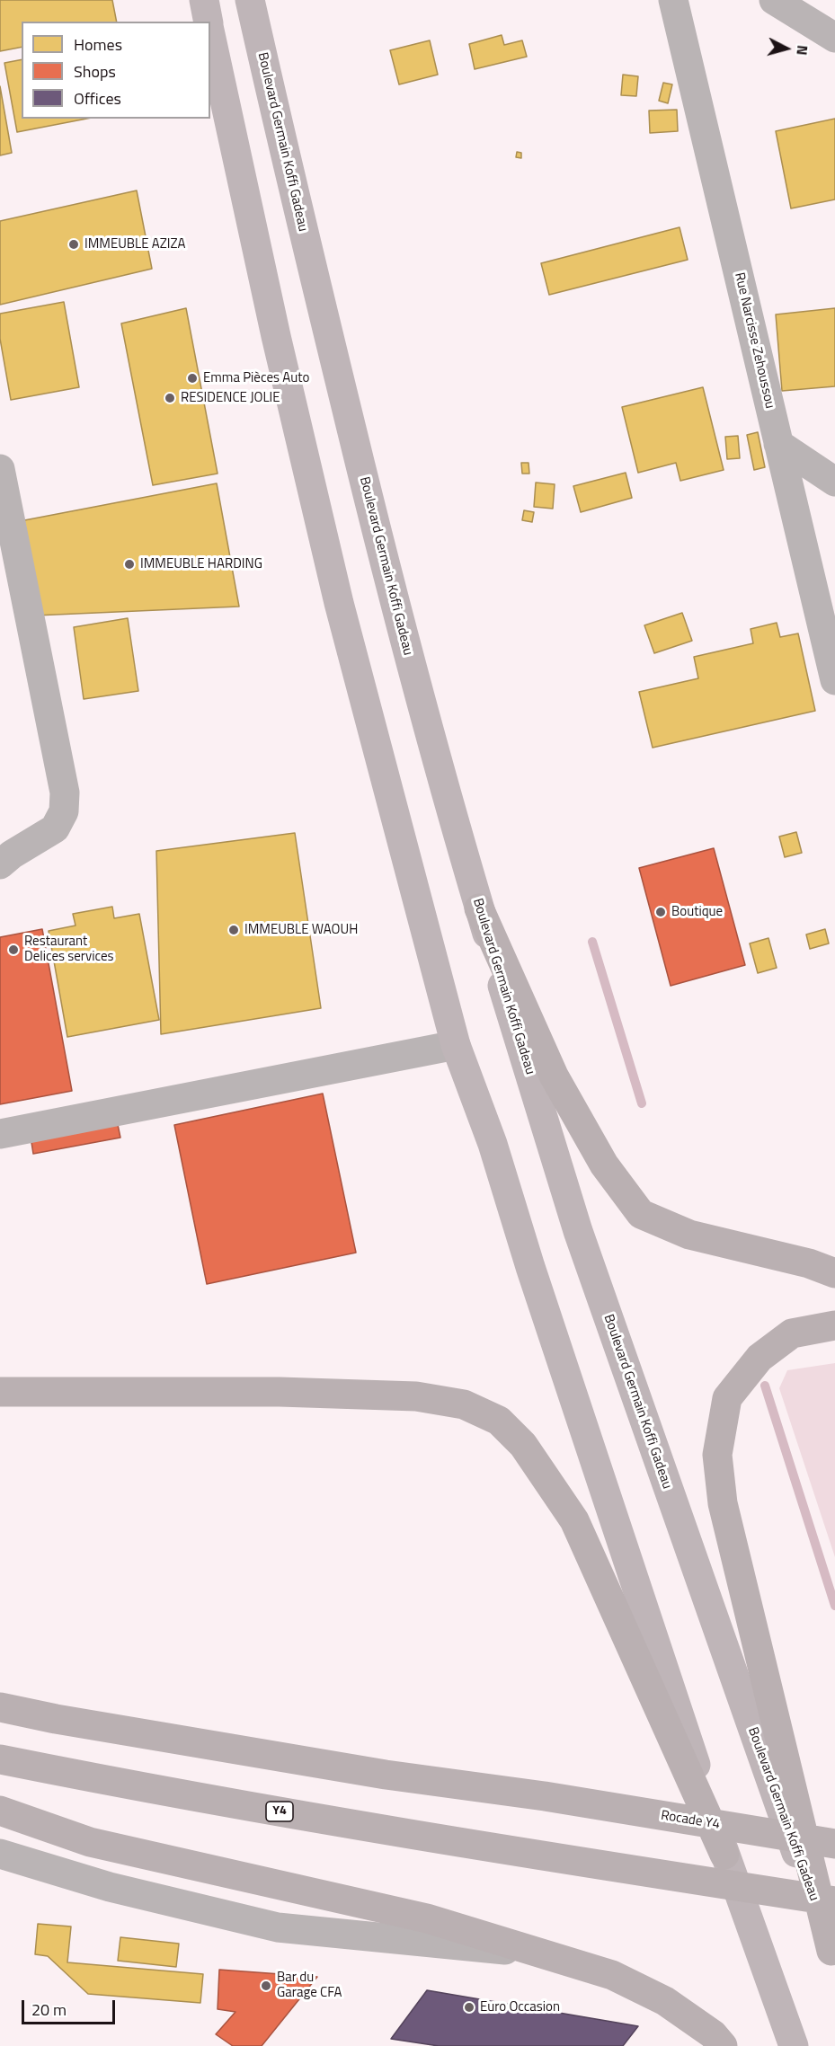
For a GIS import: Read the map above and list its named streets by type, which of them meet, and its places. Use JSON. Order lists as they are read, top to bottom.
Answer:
{
  "streets": {
    "highway": ["Y4", "Rocade Y4"],
    "main road": ["Boulevard Germain Koffi Gadeau"],
    "street": ["Rue Narcisse Zehoussou"]
  },
  "places": [
    "IMMEUBLE AZIZA",
    "Emma Pièces Auto",
    "RESIDENCE JOLIE",
    "IMMEUBLE HARDING",
    "Boutique",
    "IMMEUBLE WAOUH",
    "Restaurant Delices services",
    "Bar du Garage CFA",
    "Euro Occasion"
  ],
  "legend": ["Homes", "Shops", "Offices"],
  "scale_bar": "20 m",
  "north": "right"
}
